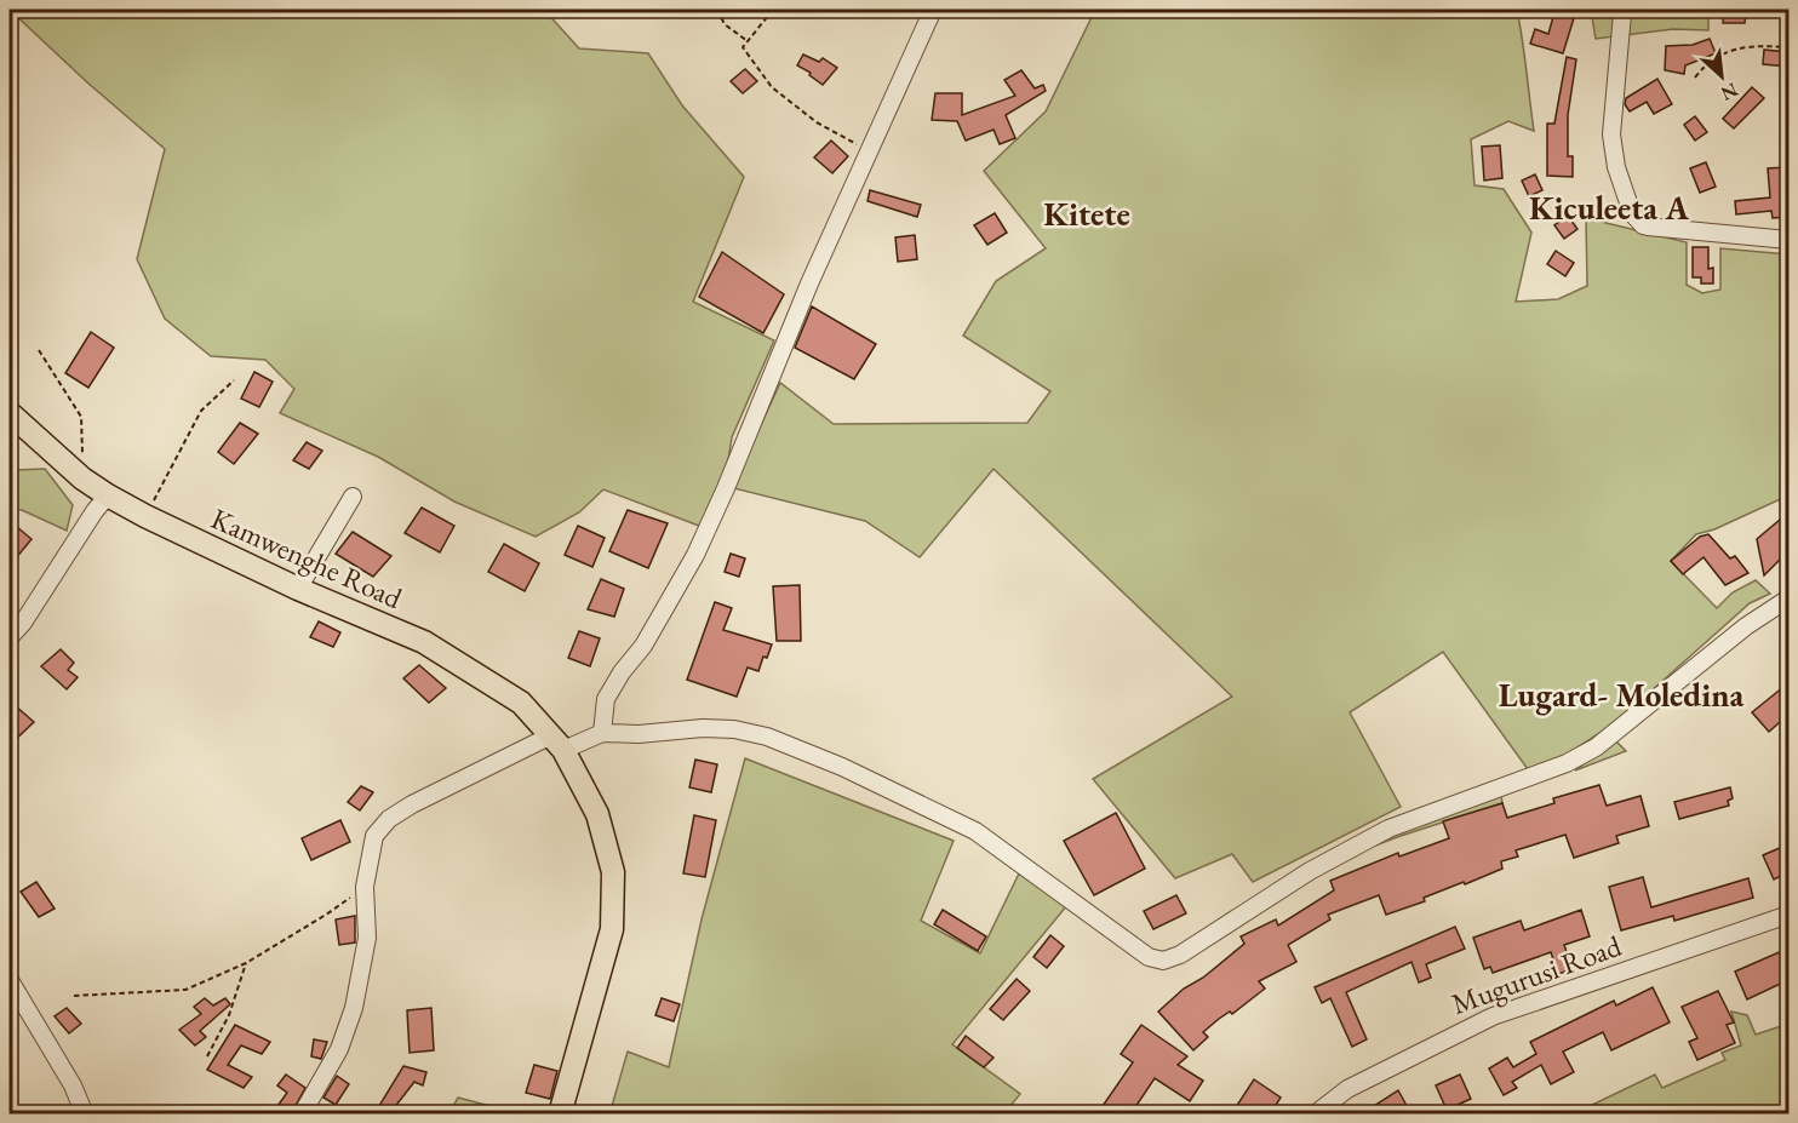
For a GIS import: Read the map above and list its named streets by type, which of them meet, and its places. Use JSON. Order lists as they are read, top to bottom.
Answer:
{
  "streets": {
    "main road": ["Kamwenghe Road"],
    "street": ["Mugurusi Road"]
  },
  "districts": ["Kiculeeta A", "Kitete", "Lugard- Moledina"],
  "north": "bottom right"
}
